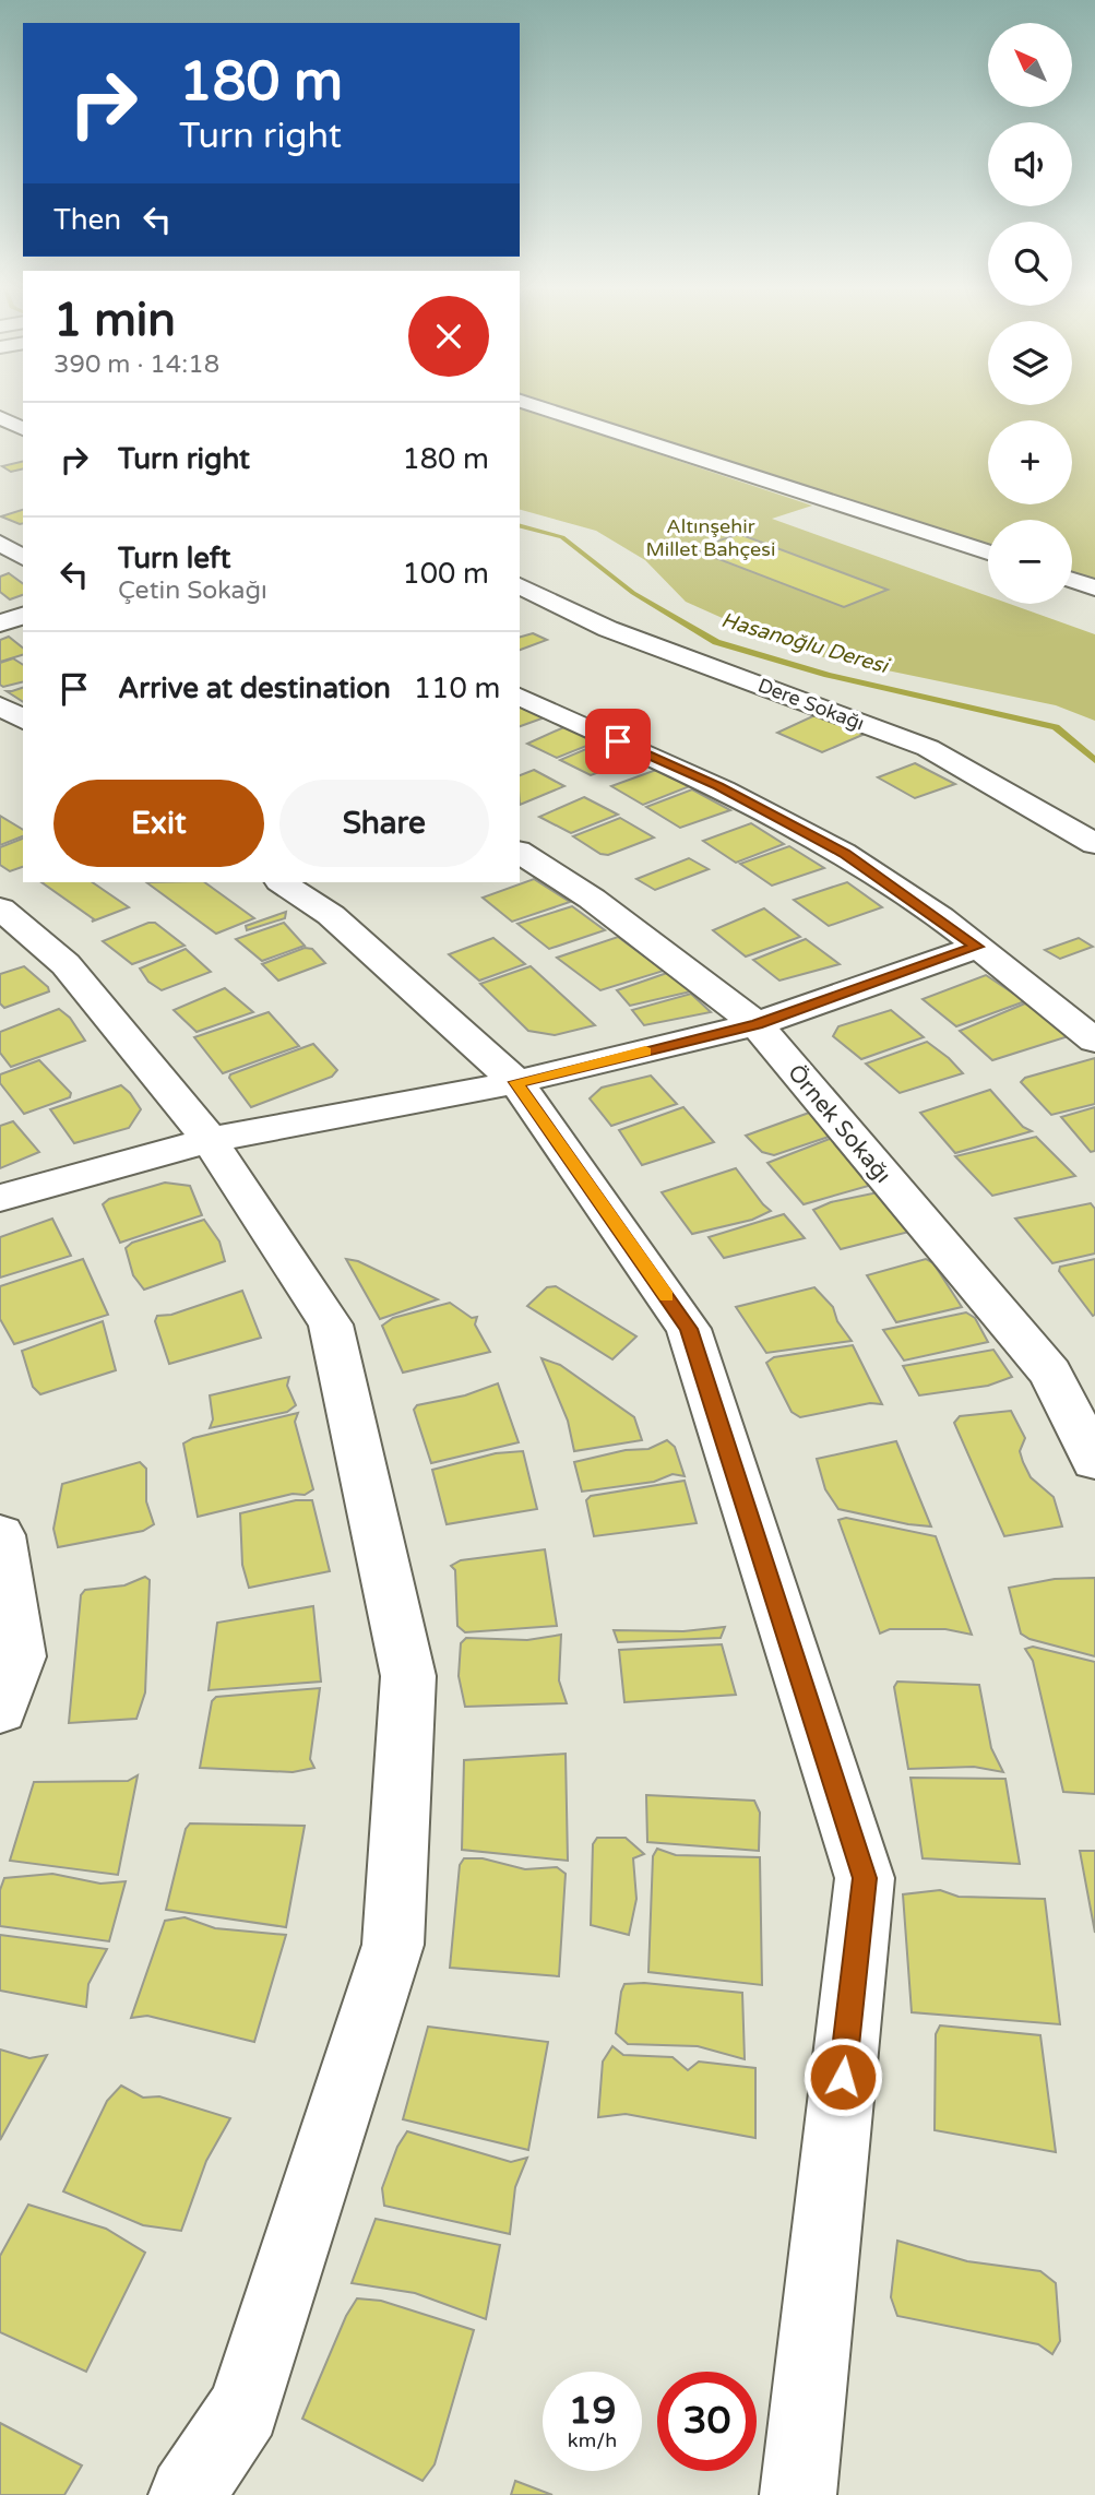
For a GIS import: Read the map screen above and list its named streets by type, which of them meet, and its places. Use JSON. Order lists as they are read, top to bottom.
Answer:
{
  "streets": {
    "street": ["Dere Sokağı", "Örnek Sokağı"]
  },
  "water": ["Hasanoğlu Deresi"],
  "parks": ["Altınşehir Millet Bahçesi"],
  "north": "top left",
  "page": {
    "map_buttons": ["+", "−"],
    "turn": ["180 m", "Turn right"],
    "then": "Then",
    "heading": ["1 min", "390 m · 14:18"],
    "list": [
      {
        "name": "Turn right",
        "value": "180 m"
      },
      {
        "name": "Turn left",
        "note": "Çetin Sokağı",
        "value": "100 m"
      },
      {
        "name": "Arrive at destination",
        "value": "110 m"
      }
    ],
    "buttons": ["Exit", "Share"],
    "speed": "19 km/h",
    "limit": "30"
  }
}
